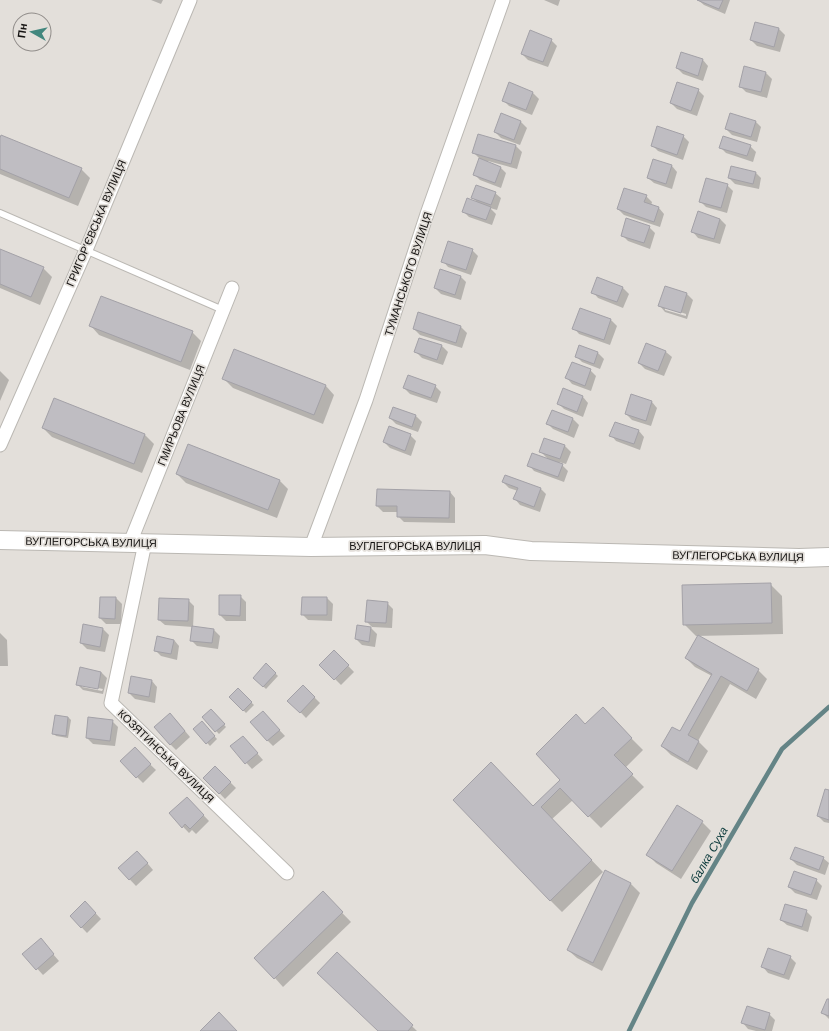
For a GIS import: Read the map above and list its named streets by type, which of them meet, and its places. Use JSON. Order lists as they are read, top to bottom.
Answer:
{
  "streets": {
    "main road": ["ВУГЛЕГОРСЬКА ВУЛИЦЯ"],
    "street": [
      "ГРИГОР’ЄВСЬКА ВУЛИЦЯ",
      "ТУМАНСЬКОГО ВУЛИЦЯ",
      "ГМИРЬОВА ВУЛИЦЯ",
      "КОЗЯТИНСЬКА ВУЛИЦЯ"
    ]
  },
  "crossings": [
    ["ТУМАНСЬКОГО ВУЛИЦЯ", "ВУГЛЕГОРСЬКА ВУЛИЦЯ"],
    ["ГМИРЬОВА ВУЛИЦЯ", "ВУГЛЕГОРСЬКА ВУЛИЦЯ"],
    ["ГМИРЬОВА ВУЛИЦЯ", "КОЗЯТИНСЬКА ВУЛИЦЯ"],
    ["ВУГЛЕГОРСЬКА ВУЛИЦЯ", "КОЗЯТИНСЬКА ВУЛИЦЯ"]
  ],
  "water": ["балка Суха"],
  "north": "left"
}
